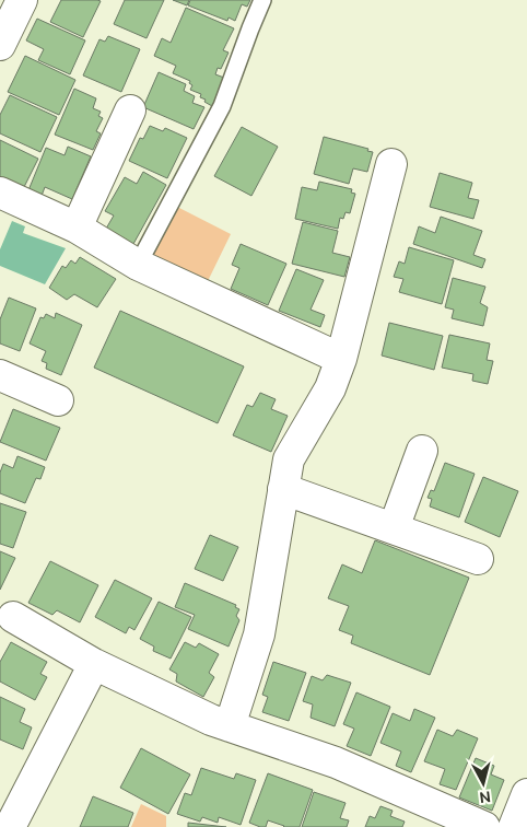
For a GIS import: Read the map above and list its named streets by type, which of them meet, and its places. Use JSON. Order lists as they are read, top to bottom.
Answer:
{
  "north": "bottom"
}
